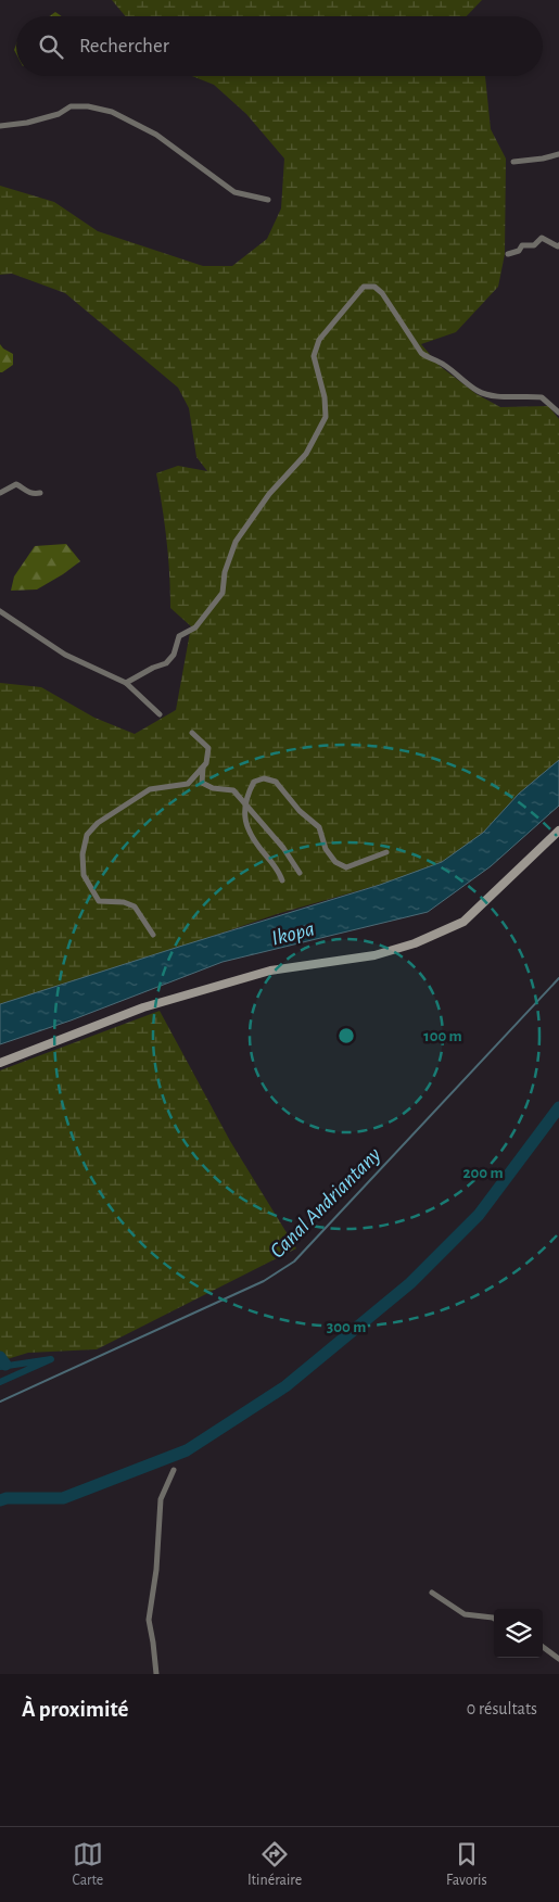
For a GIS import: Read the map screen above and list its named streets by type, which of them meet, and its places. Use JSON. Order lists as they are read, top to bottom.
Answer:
{
  "water": ["Ikopa", "Canal Andriantany"],
  "page": {
    "search": "Rechercher",
    "heading": ["À proximité", "0 résultats"],
    "nav": ["Carte", "Itinéraire", "Favoris"]
  },
  "rings": ["100 m", "200 m", "300 m"]
}
